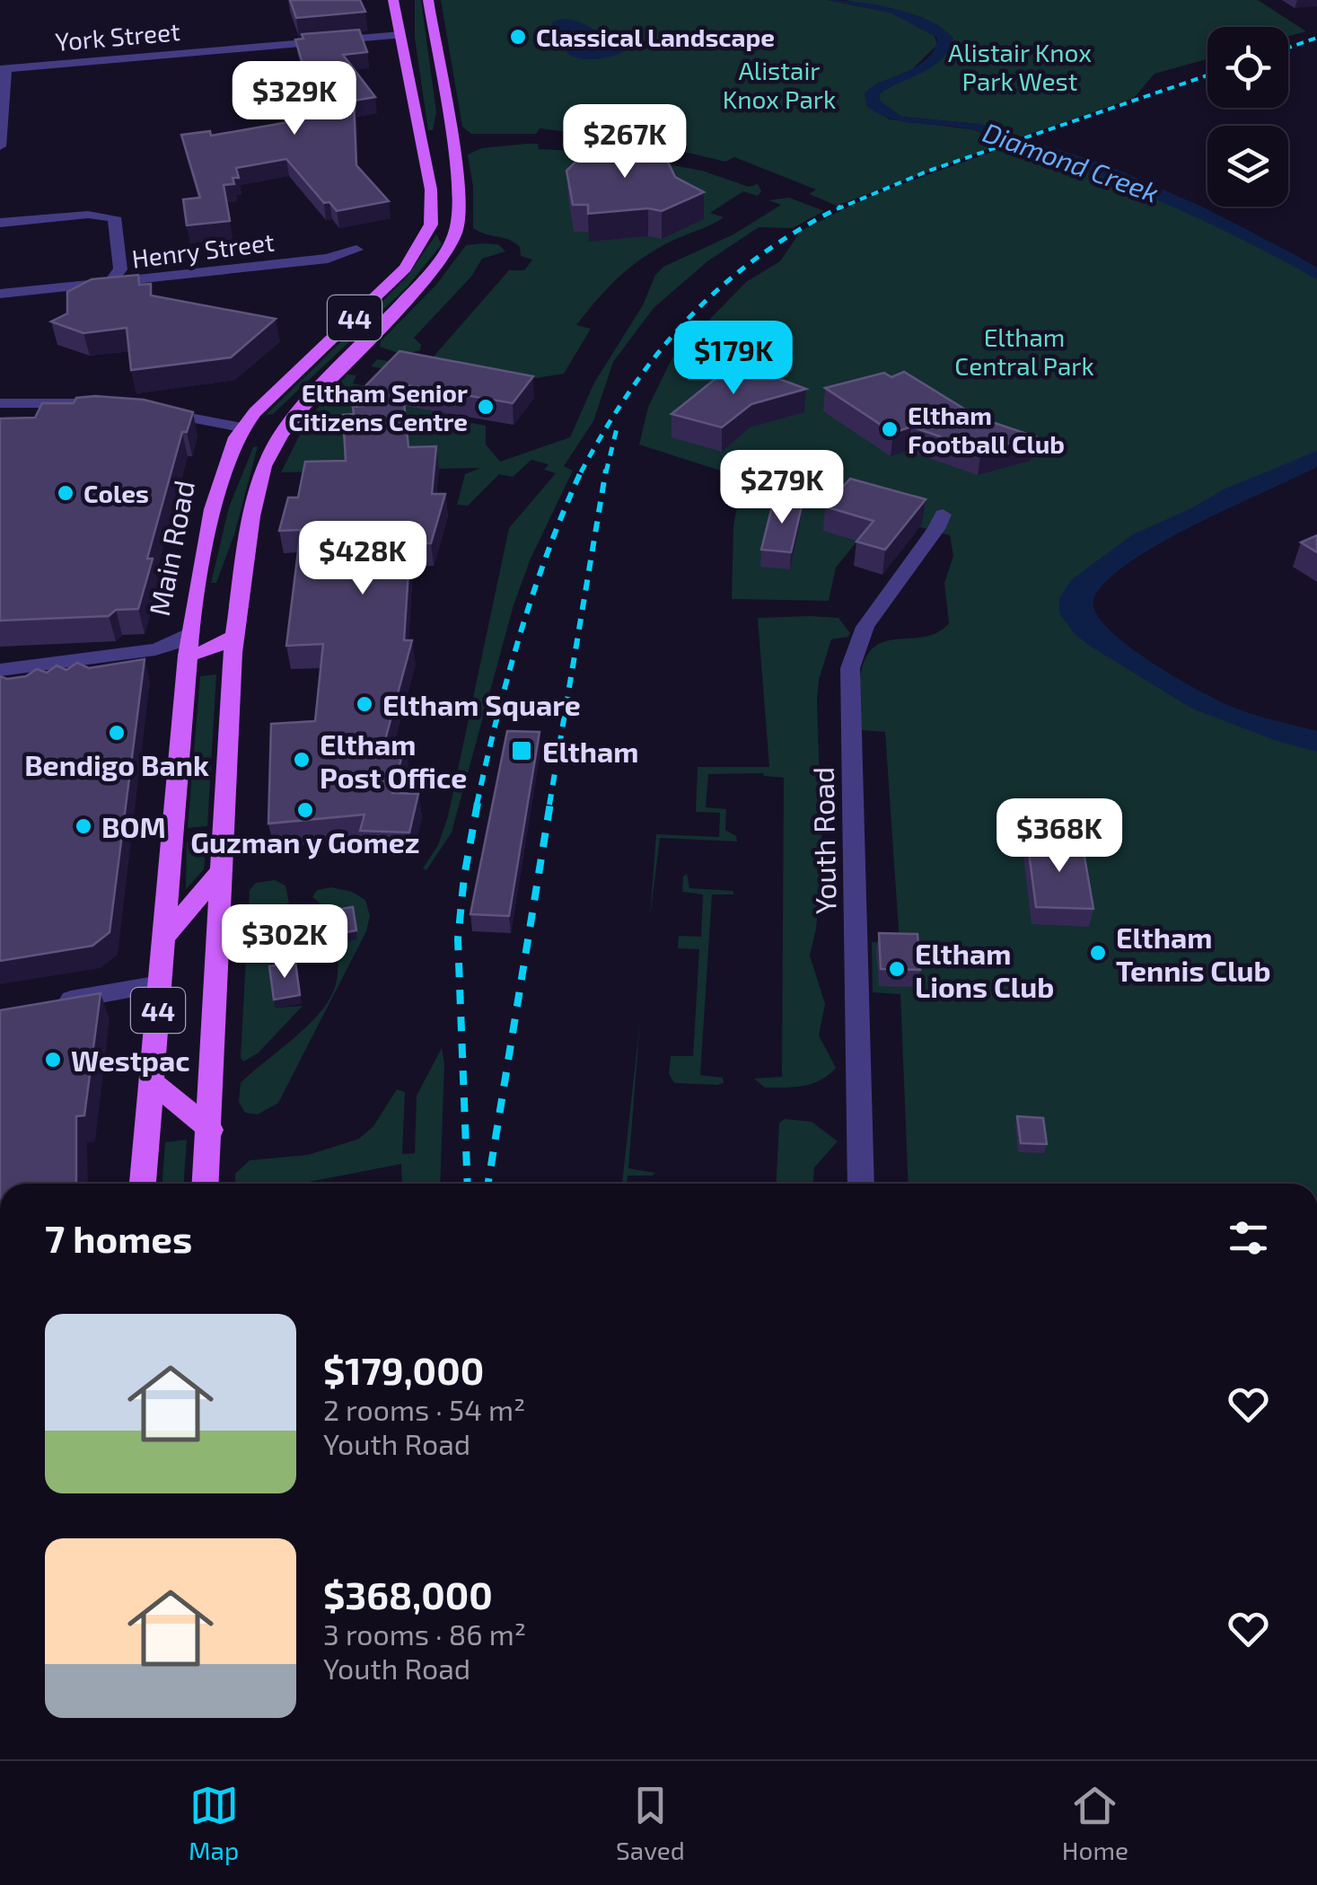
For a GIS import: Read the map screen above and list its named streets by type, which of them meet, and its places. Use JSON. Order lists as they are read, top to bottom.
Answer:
{
  "streets": {
    "main road": ["44", "Main Road"],
    "street": ["York Street", "Henry Street", "Youth Road"]
  },
  "water": ["Diamond Creek"],
  "parks": ["Alistair Knox Park West", "Alistair Knox Park", "Eltham Central Park"],
  "places": {
    "other": [
      "Classical Landscape",
      "Eltham Senior Citizens Centre",
      "Eltham Football Club",
      "Coles",
      "Eltham Square",
      "Bendigo Bank",
      "Eltham Post Office",
      "Guzman y Gomez",
      "BOM",
      "Eltham Tennis Club",
      "Eltham Lions Club",
      "Westpac"
    ],
    "transit": ["Eltham"]
  },
  "page": {
    "price": [
      "$329K",
      "$267K",
      "$179K",
      "$279K",
      "$428K",
      "$368K",
      "$302K"
    ],
    "heading": "7 homes",
    "list": [
      {
        "name": "$179,000",
        "note": "2 rooms · 54 m² · Youth Road"
      },
      {
        "name": "$368,000",
        "note": "3 rooms · 86 m² · Youth Road"
      }
    ],
    "tabs": ["Map", "Saved", "Home"]
  }
}
